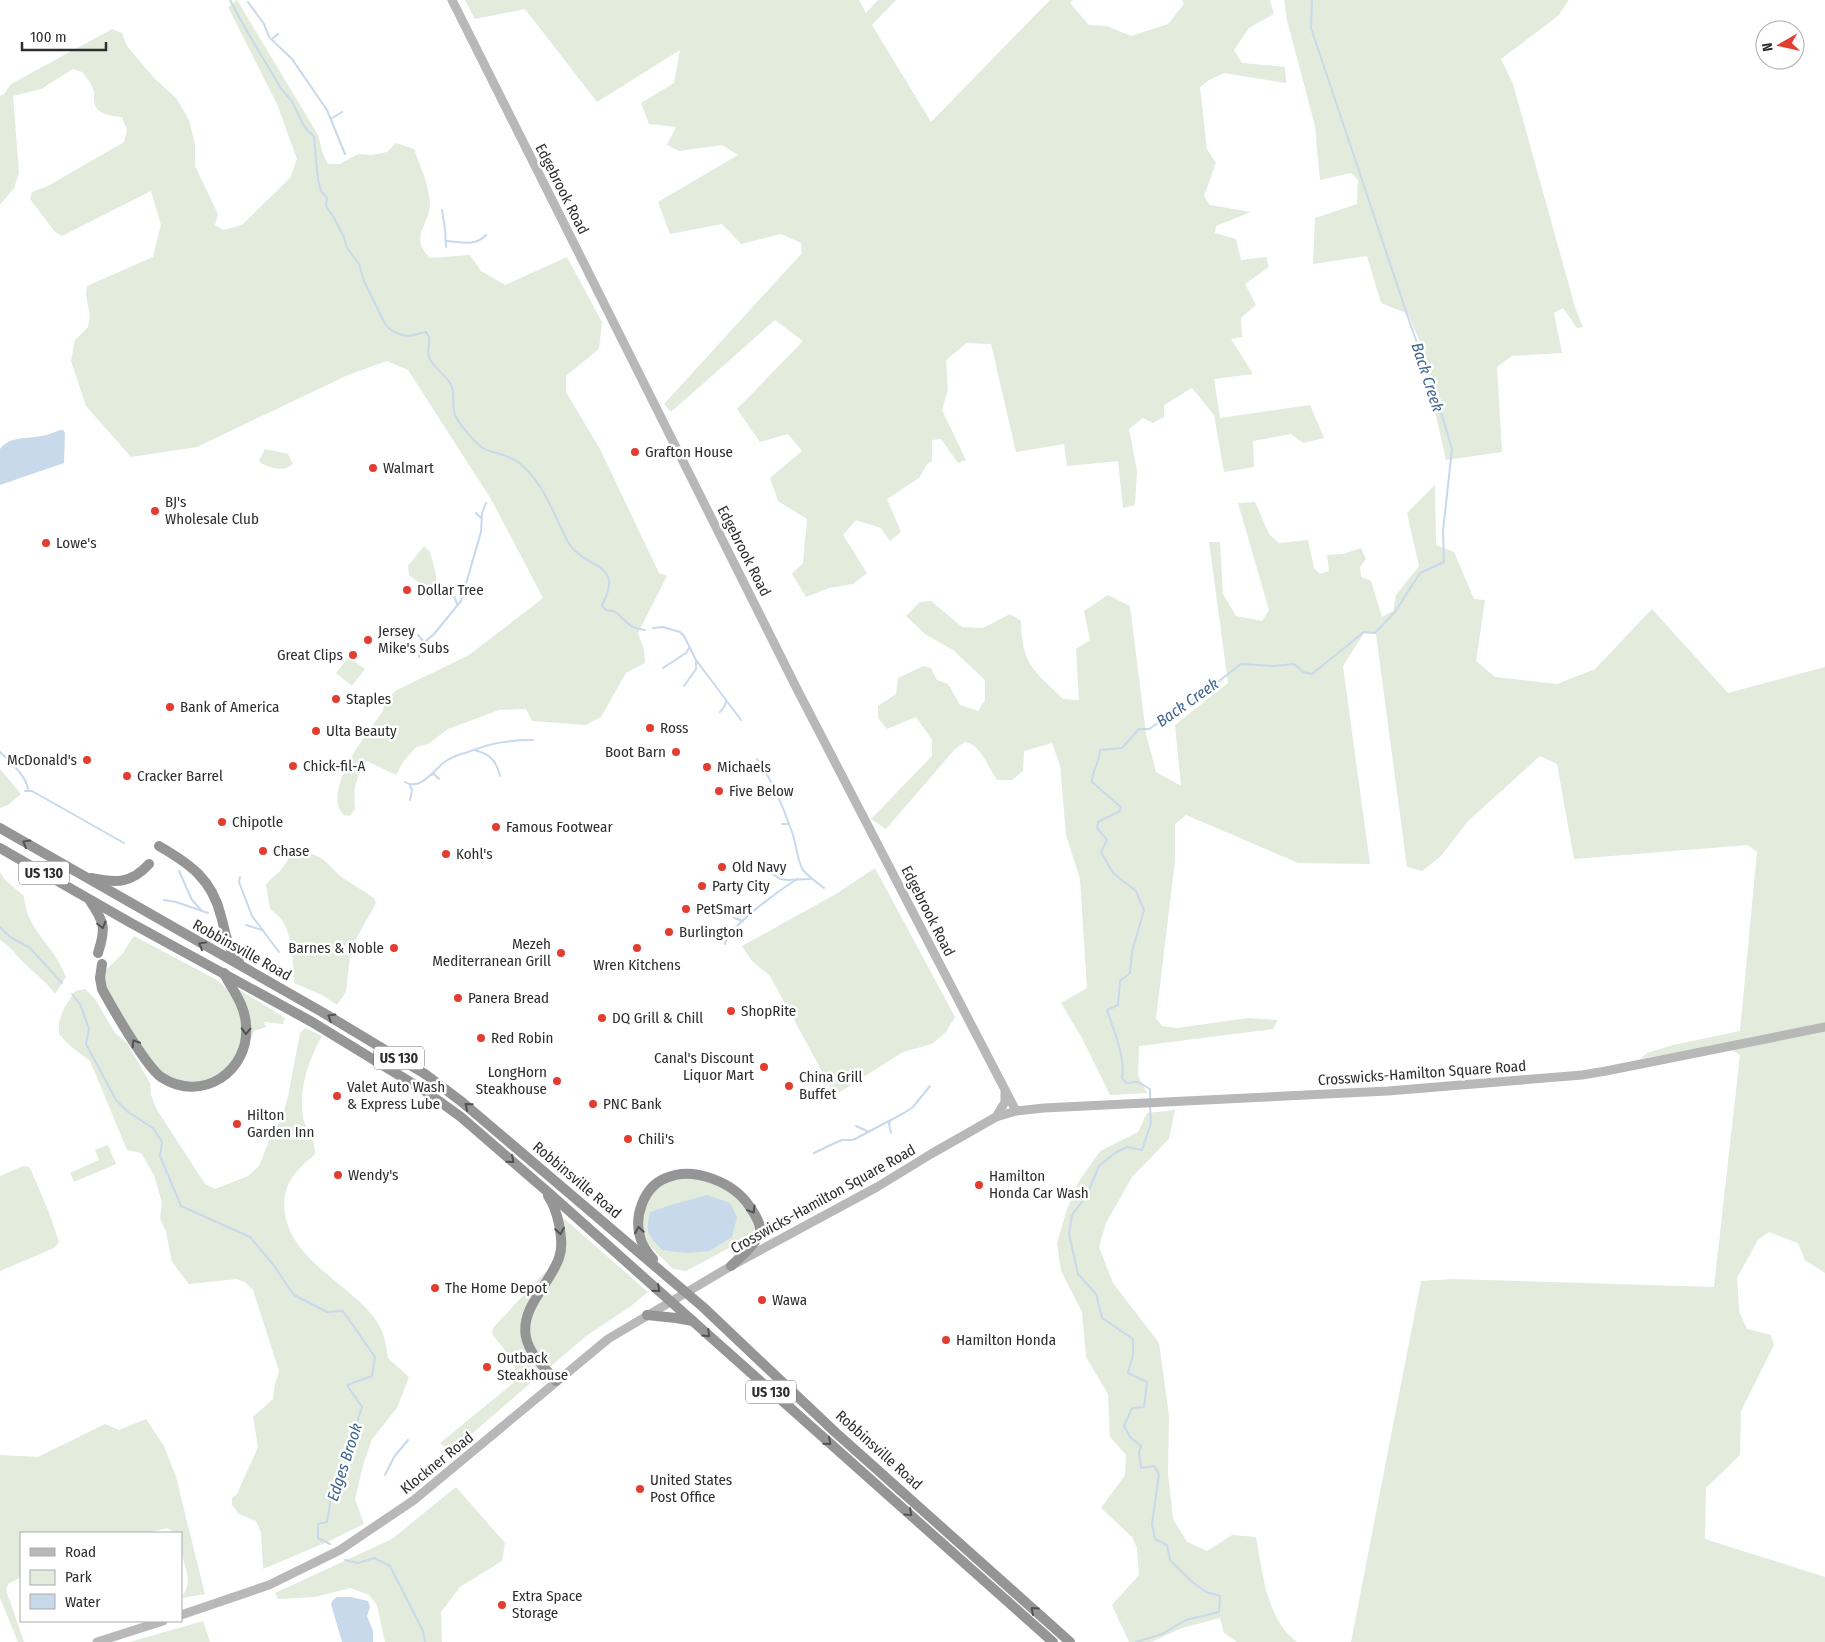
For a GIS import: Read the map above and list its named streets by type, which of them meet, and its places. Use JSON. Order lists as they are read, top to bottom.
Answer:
{
  "streets": {
    "highway": ["US 130", "Robbinsville Road"],
    "main road": ["Edgebrook Road", "Crosswicks-Hamilton Square Road", "Klockner Road"]
  },
  "crossings": [
    ["Edgebrook Road", "Crosswicks-Hamilton Square Road"],
    ["Robbinsville Road", "Crosswicks-Hamilton Square Road"],
    ["Robbinsville Road", "Klockner Road"],
    ["Crosswicks-Hamilton Square Road", "Klockner Road"]
  ],
  "water": ["Back Creek", "Edges Brook"],
  "places": [
    "Grafton House",
    "Walmart",
    "BJ's Wholesale Club",
    "Lowe's",
    "Dollar Tree",
    "Jersey Mike's Subs",
    "Great Clips",
    "Staples",
    "Bank of America",
    "Ross",
    "Ulta Beauty",
    "Boot Barn",
    "McDonald's",
    "Chick-fil-A",
    "Michaels",
    "Cracker Barrel",
    "Five Below",
    "Chipotle",
    "Famous Footwear",
    "Chase",
    "Kohl's",
    "Old Navy",
    "Party City",
    "PetSmart",
    "Burlington",
    "Barnes & Noble",
    "Wren Kitchens",
    "Mezeh Mediterranean Grill",
    "Panera Bread",
    "ShopRite",
    "DQ Grill & Chill",
    "Red Robin",
    "Canal's Discount Liquor Mart",
    "LongHorn Steakhouse",
    "China Grill Buffet",
    "Valet Auto Wash & Express Lube",
    "PNC Bank",
    "Hilton Garden Inn",
    "Chili's",
    "Wendy's",
    "Hamilton Honda Car Wash",
    "The Home Depot",
    "Wawa",
    "Hamilton Honda",
    "Outback Steakhouse",
    "United States Post Office",
    "Extra Space Storage"
  ],
  "legend": ["Road", "Park", "Water"],
  "scale_bar": "100 m",
  "north": "left"
}
